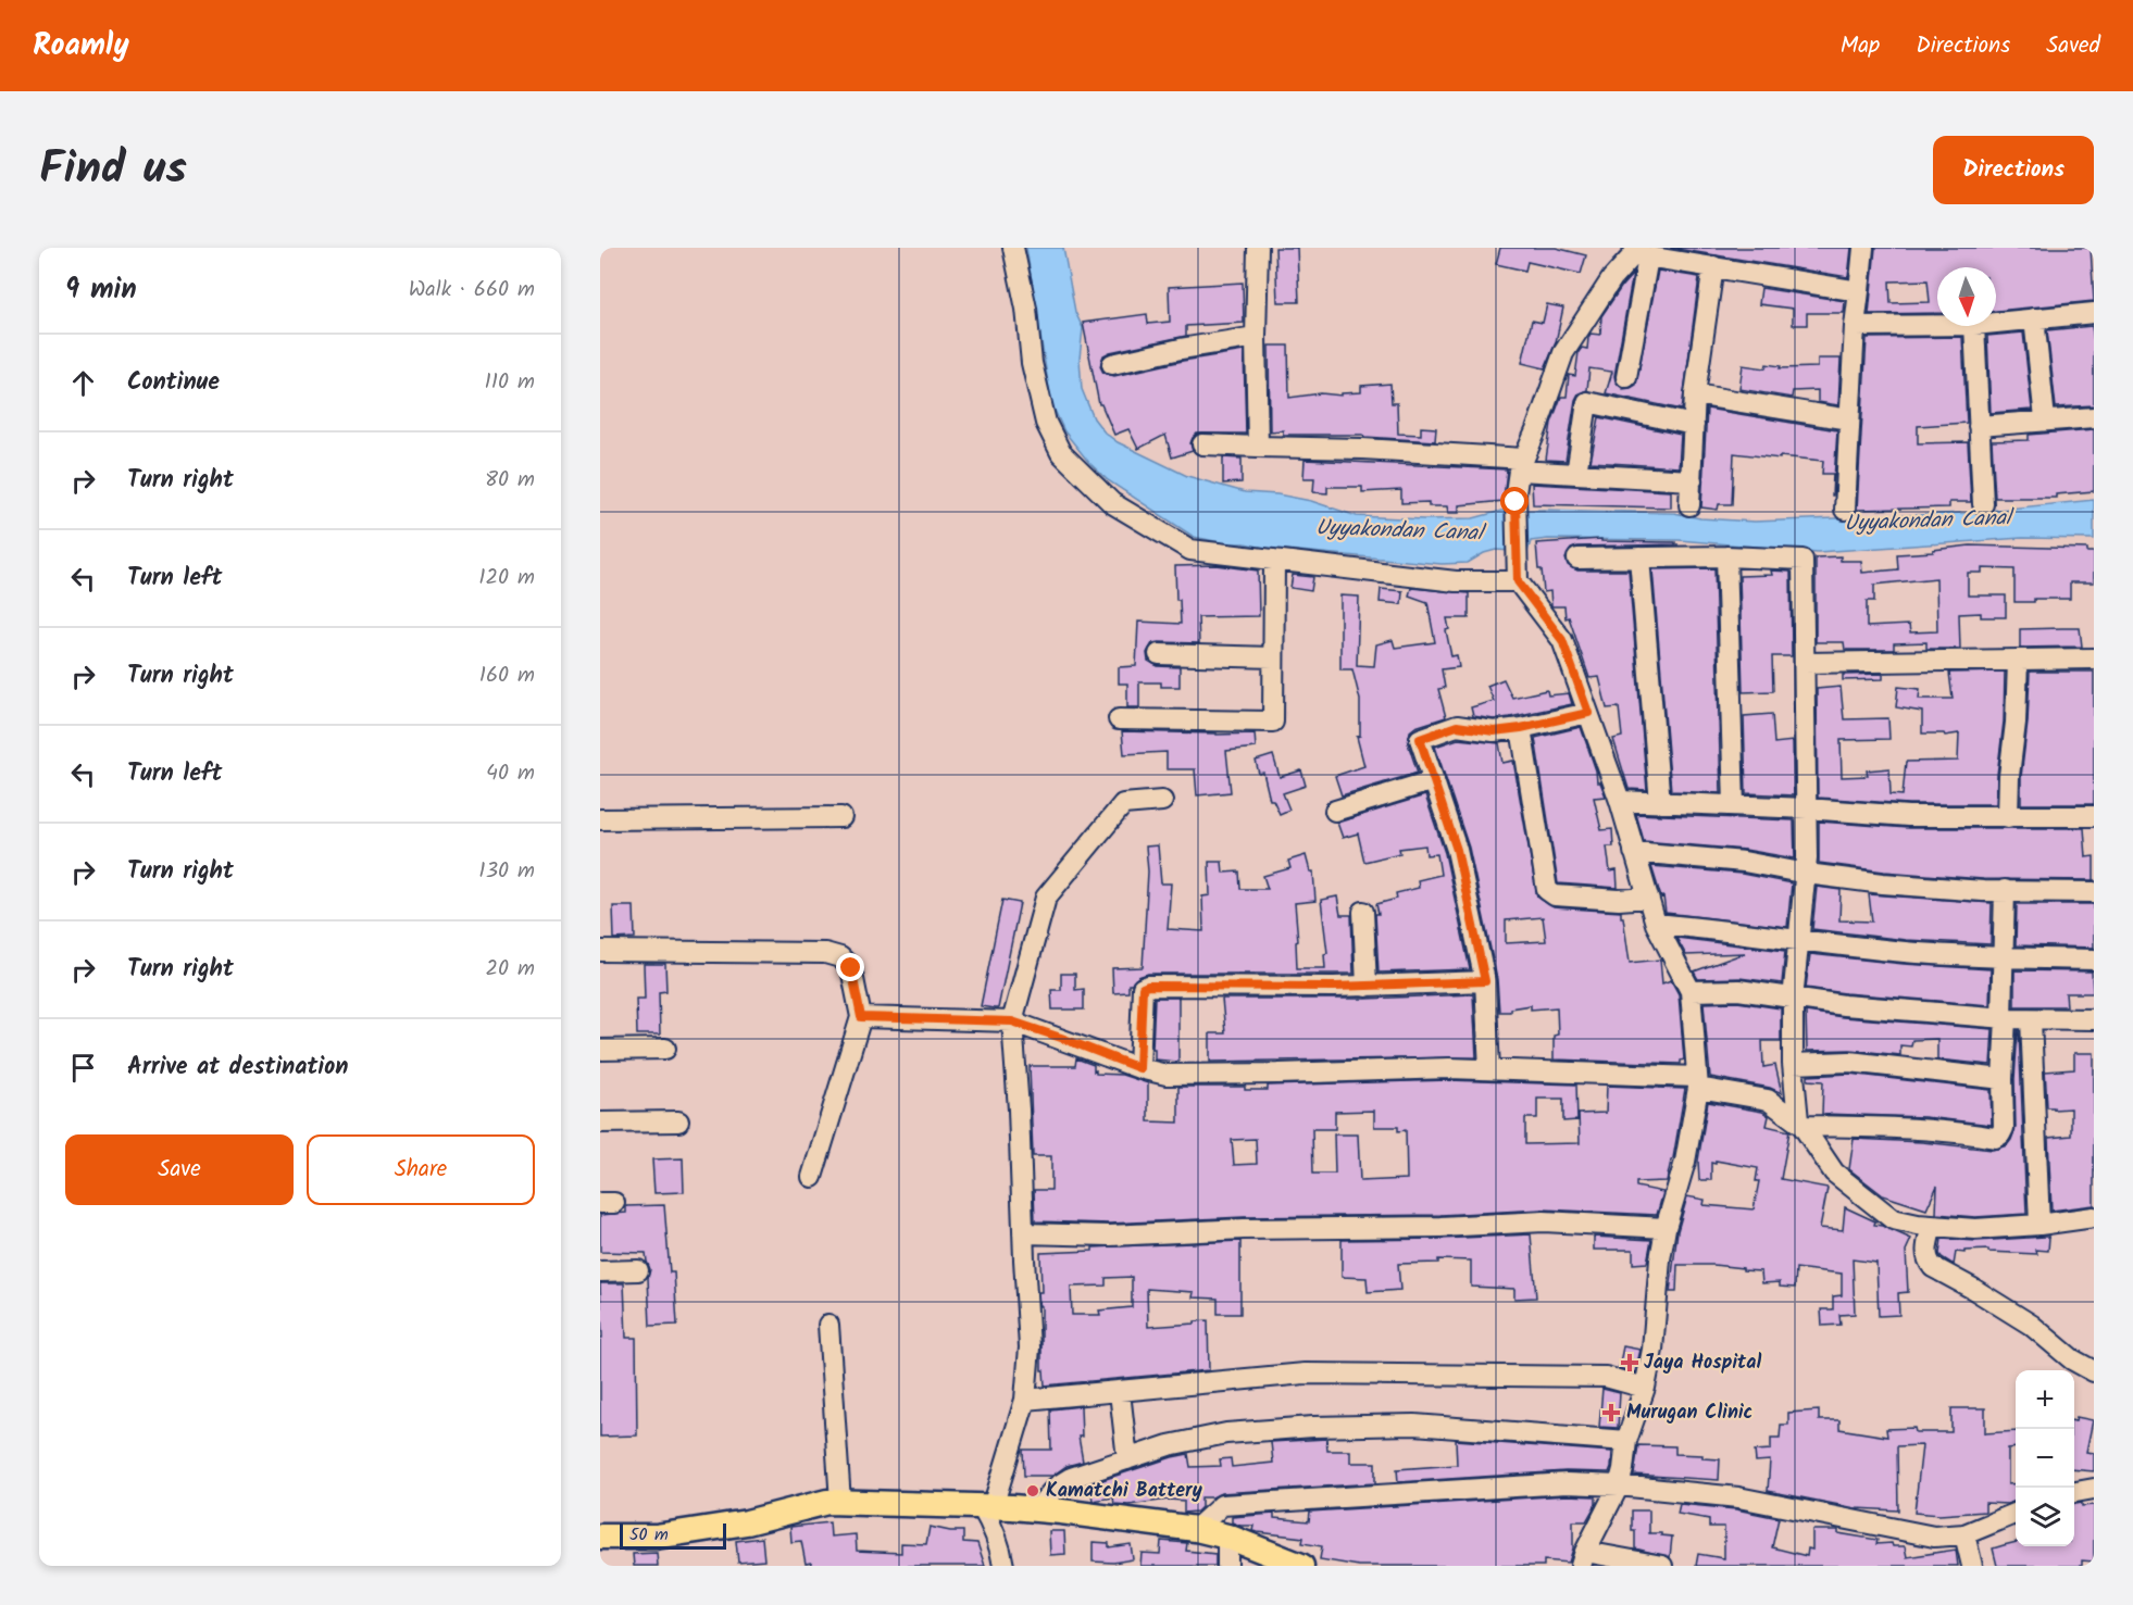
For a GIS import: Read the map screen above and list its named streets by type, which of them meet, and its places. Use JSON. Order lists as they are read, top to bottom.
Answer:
{
  "water": ["Uyyakondan Canal"],
  "places": {
    "health": ["Jaya Hospital", "Murugan Clinic"],
    "other": ["Kamatchi Battery"]
  },
  "scale_bar": "50 m",
  "north": "bottom",
  "page": {
    "header": "Roamly",
    "nav": ["Map", "Directions", "Saved"],
    "title": "Find us",
    "buttons": [
      "Directions",
      ["Save", "Share"]
    ],
    "heading": ["9 min", "Walk · 660 m"],
    "list": [
      ["Continue", "110 m"],
      ["Turn right", "80 m"],
      ["Turn left", "120 m"],
      ["Turn right", "160 m"],
      ["Turn left", "40 m"],
      ["Turn right", "130 m"],
      ["Turn right", "20 m"],
      "Arrive at destination"
    ],
    "map_buttons": ["+", "−"],
    "scale": "50 m"
  }
}
